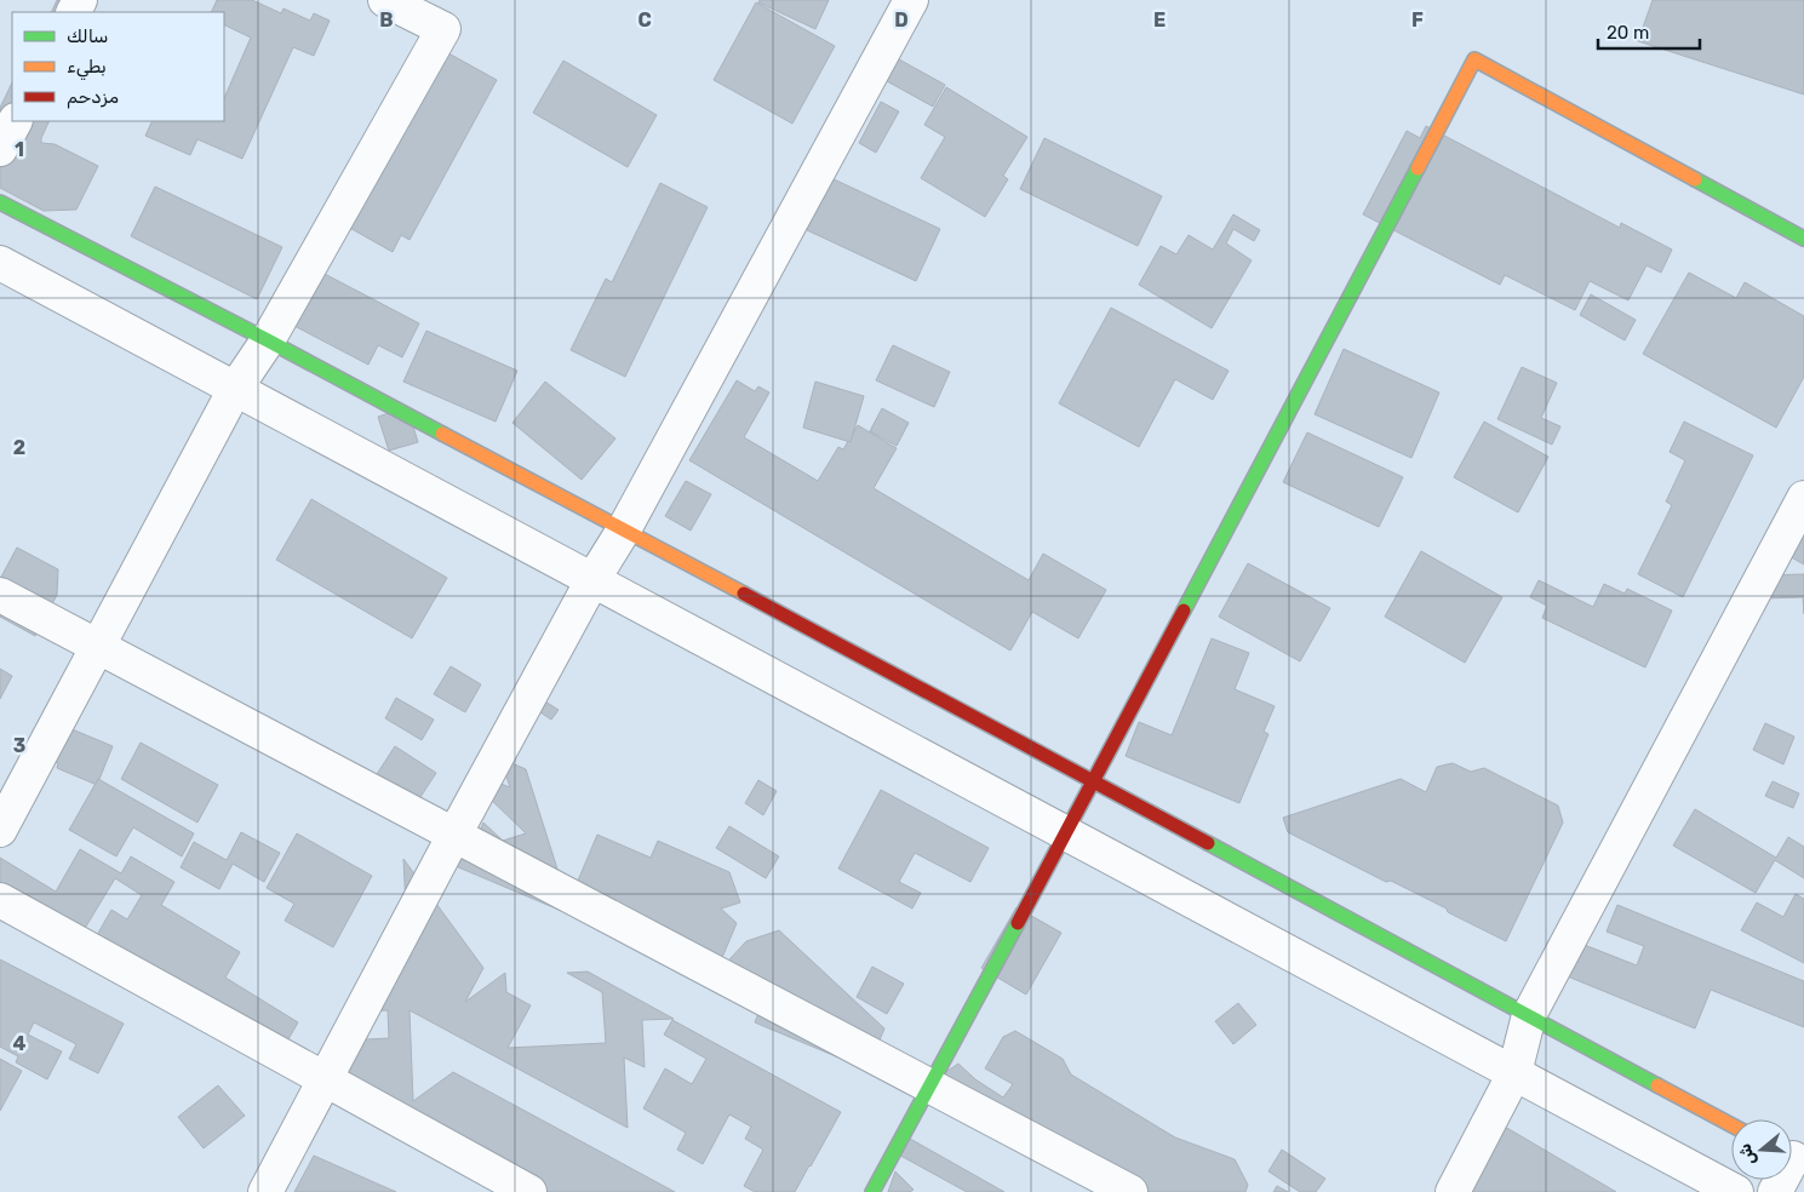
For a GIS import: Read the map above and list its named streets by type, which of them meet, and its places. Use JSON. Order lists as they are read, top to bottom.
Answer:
{
  "legend": ["سالك", "بطيء", "مزدحم"],
  "scale_bar": "20 m",
  "north": "left",
  "grid": {
    "columns": [
      "B",
      "C",
      "D",
      "E",
      "F"
    ],
    "rows": [
      "1",
      "2",
      "3",
      "4"
    ]
  }
}
